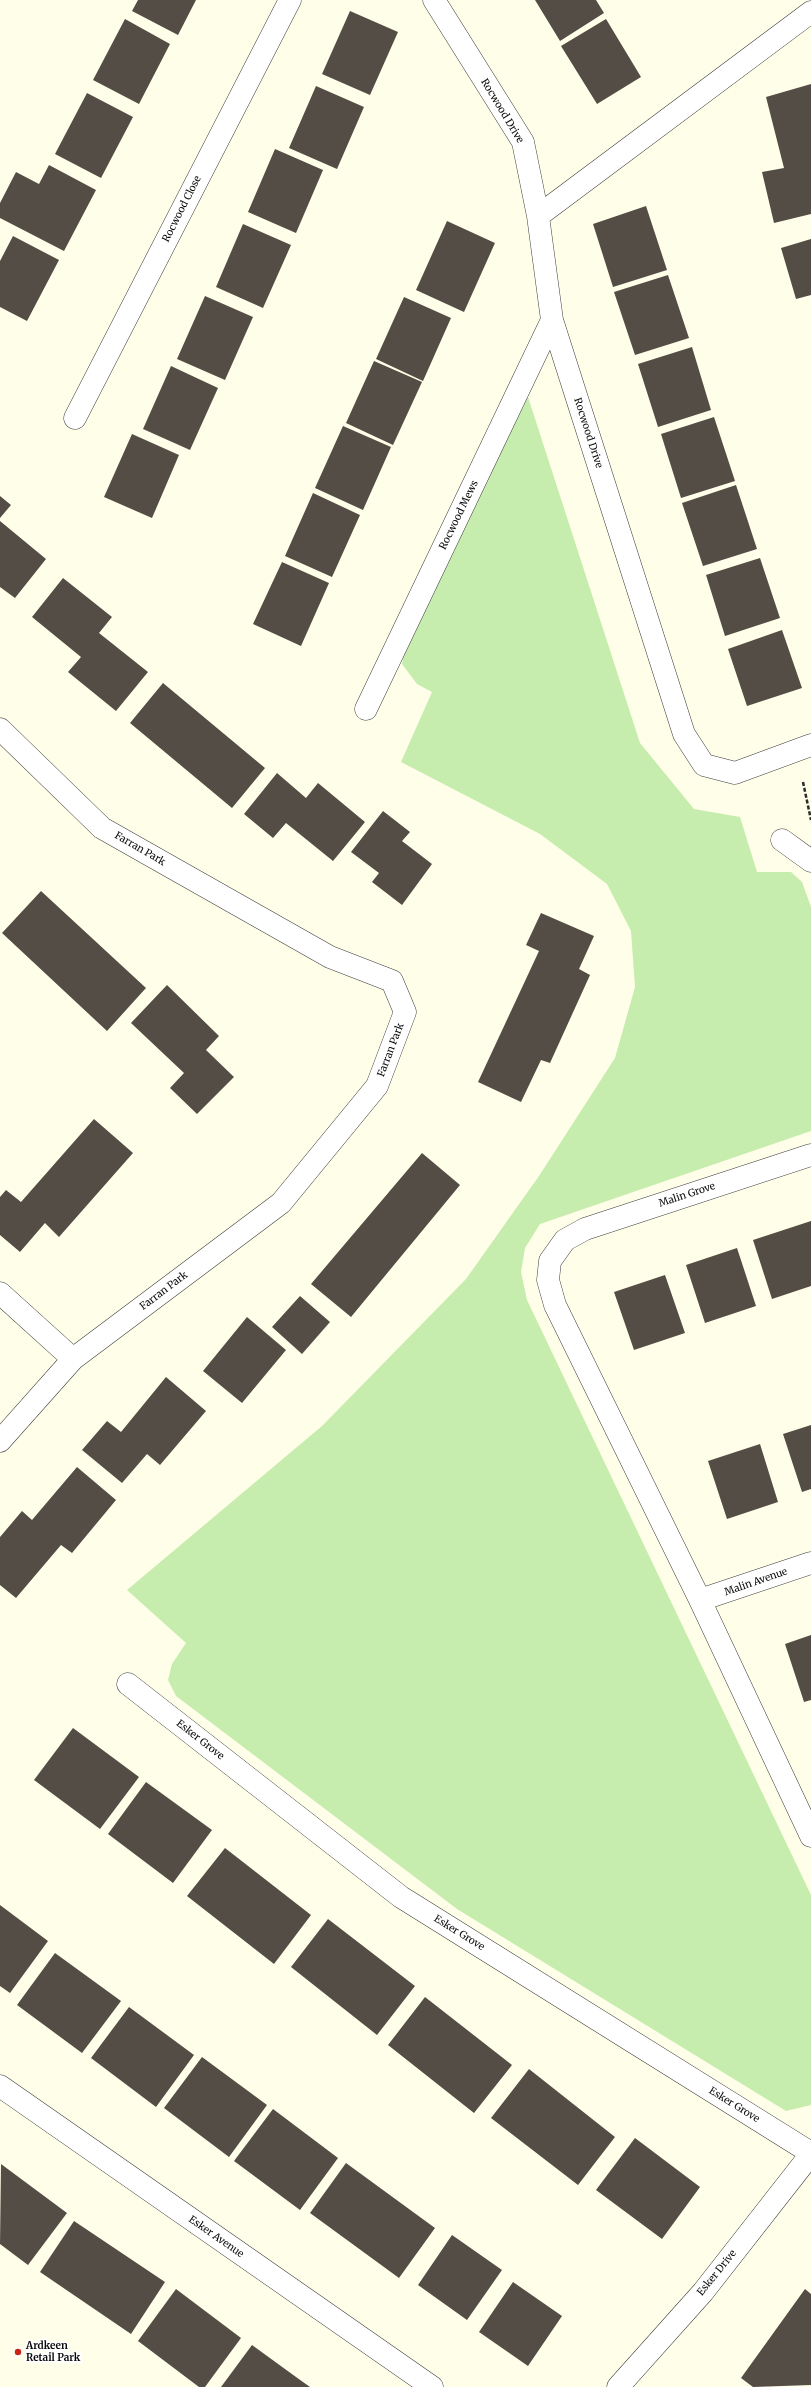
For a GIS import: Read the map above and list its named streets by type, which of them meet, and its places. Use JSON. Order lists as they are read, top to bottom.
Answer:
{
  "streets": {
    "street": [
      "Rocwood Drive",
      "Rocwood Close",
      "Rocwood Mews",
      "Farran Park",
      "Malin Grove",
      "Malin Avenue",
      "Esker Grove",
      "Esker Avenue",
      "Esker Drive"
    ]
  },
  "crossings": [
    ["Rocwood Drive", "Rocwood Mews"],
    ["Malin Grove", "Malin Avenue"],
    ["Esker Grove", "Esker Drive"]
  ],
  "places": ["Ardkeen Retail Park"]
}
